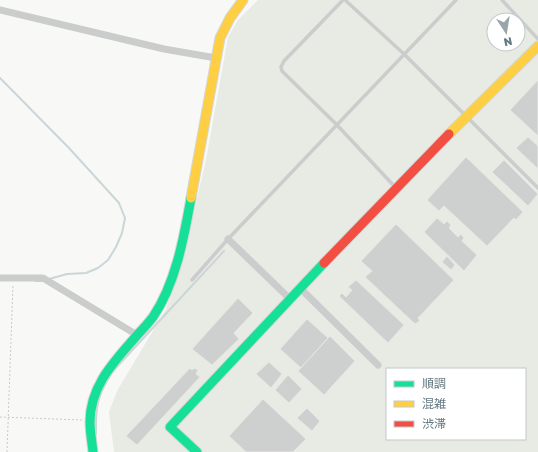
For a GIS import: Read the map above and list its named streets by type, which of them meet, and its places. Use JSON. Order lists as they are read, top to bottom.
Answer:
{
  "legend": ["順調", "混雑", "渋滞"],
  "north": "bottom"
}
